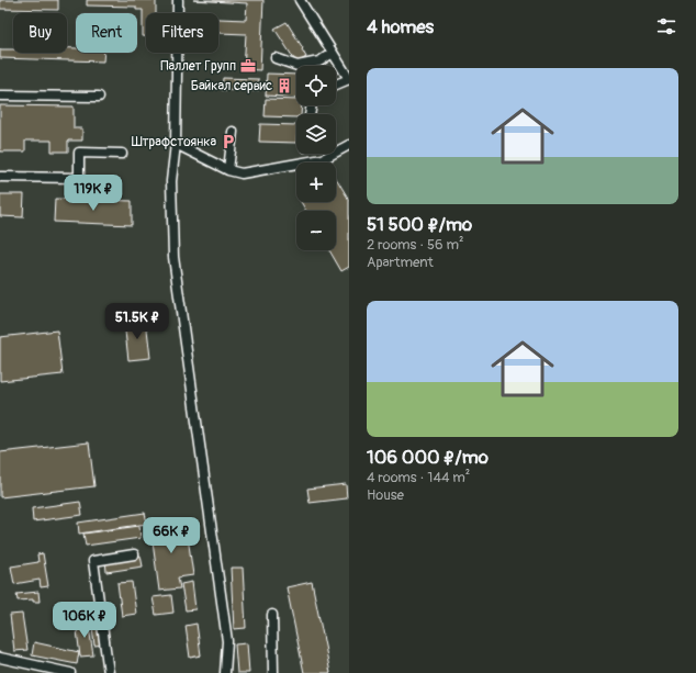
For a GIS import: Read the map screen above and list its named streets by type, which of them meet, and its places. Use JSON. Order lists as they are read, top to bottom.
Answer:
{
  "places": {
    "office": ["Паллет Групп"],
    "building": ["Байкал сервис"],
    "parking": ["Штрафстоянка"]
  },
  "page": {
    "heading": "4 homes",
    "chip": ["Buy", "Rent", "Filters"],
    "list": [
      {
        "name": "51 500 ₽/mo",
        "note": "2 rooms · 56 m² · Apartment"
      },
      {
        "name": "106 000 ₽/mo",
        "note": "4 rooms · 144 m² · House"
      }
    ],
    "map_buttons": ["+", "−"],
    "price": [
      "119K ₽",
      "51.5K ₽",
      "66K ₽",
      "106K ₽"
    ]
  }
}
